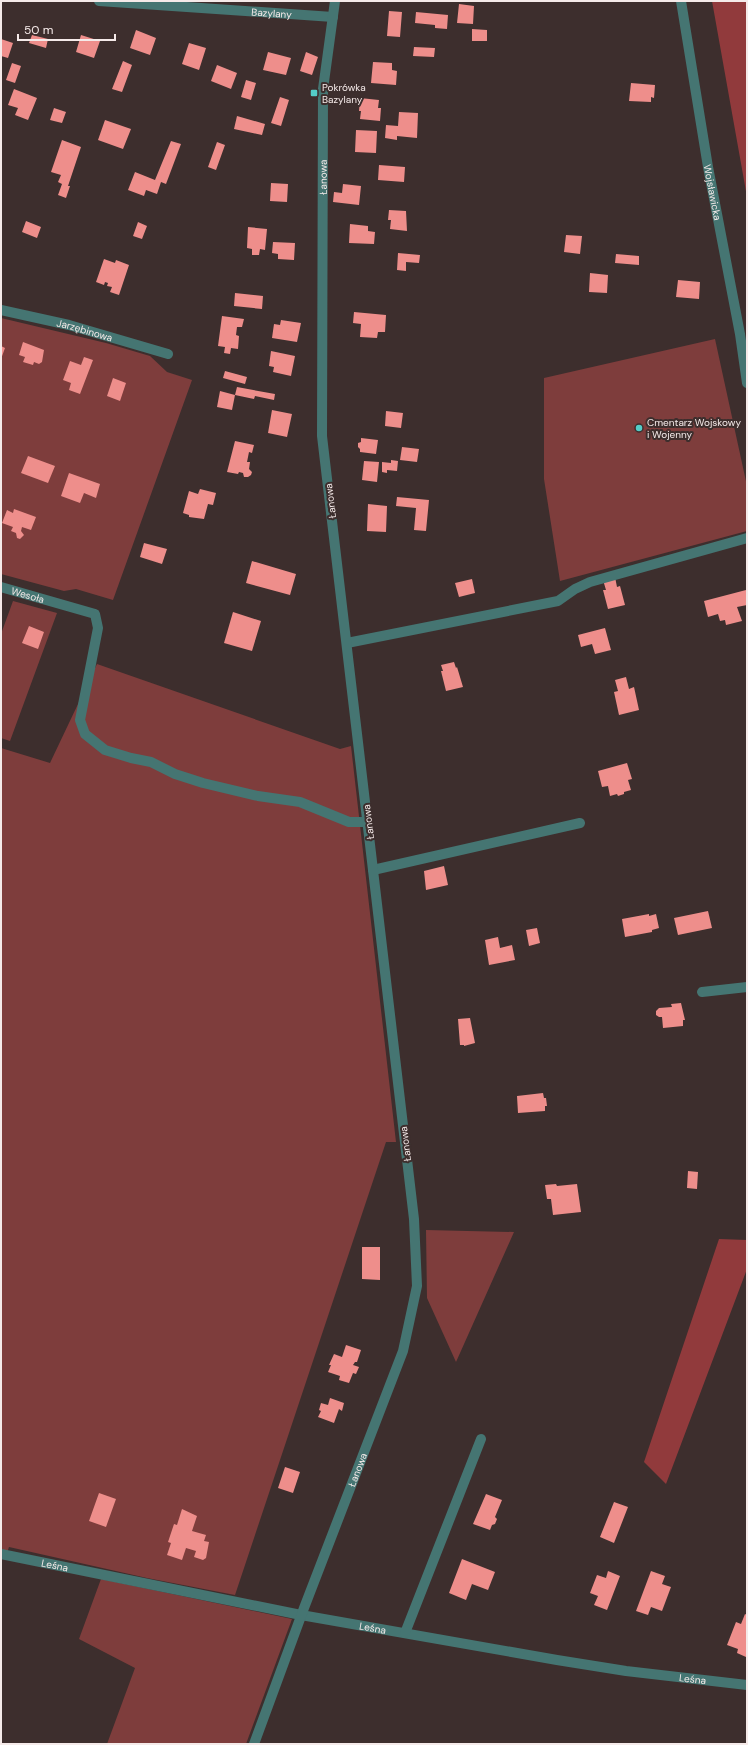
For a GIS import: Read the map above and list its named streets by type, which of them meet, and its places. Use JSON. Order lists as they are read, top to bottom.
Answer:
{
  "streets": {
    "street": [
      "Bazylany",
      "Łanowa",
      "Wojsławicka",
      "Jarzębinowa",
      "Wesoła",
      "Leśna"
    ]
  },
  "crossings": [
    ["Bazylany", "Łanowa"],
    ["Łanowa", "Wesoła"],
    ["Łanowa", "Leśna"]
  ],
  "places": {
    "transit": ["Pokrówka Bazylany"],
    "other": ["Cmentarz Wojskowy i Wojenny"]
  },
  "scale_bar": "50 m"
}
